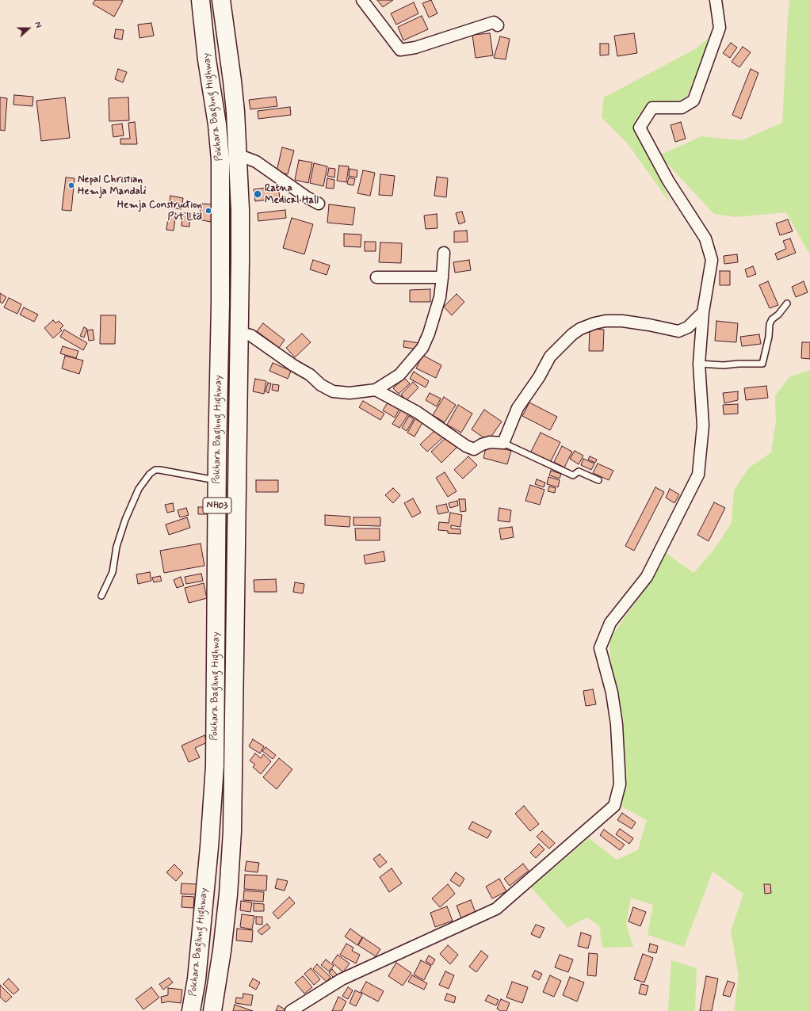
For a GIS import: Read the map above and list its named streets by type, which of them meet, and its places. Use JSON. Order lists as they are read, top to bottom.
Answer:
{
  "streets": {
    "highway": ["Pokhara Baglung Highway", "NH03"]
  },
  "places": ["Nepal Christian Hemja Mandali", "Ratna Medical Hall", "Hemja Construction Pvt Ltd"],
  "north": "right"
}
